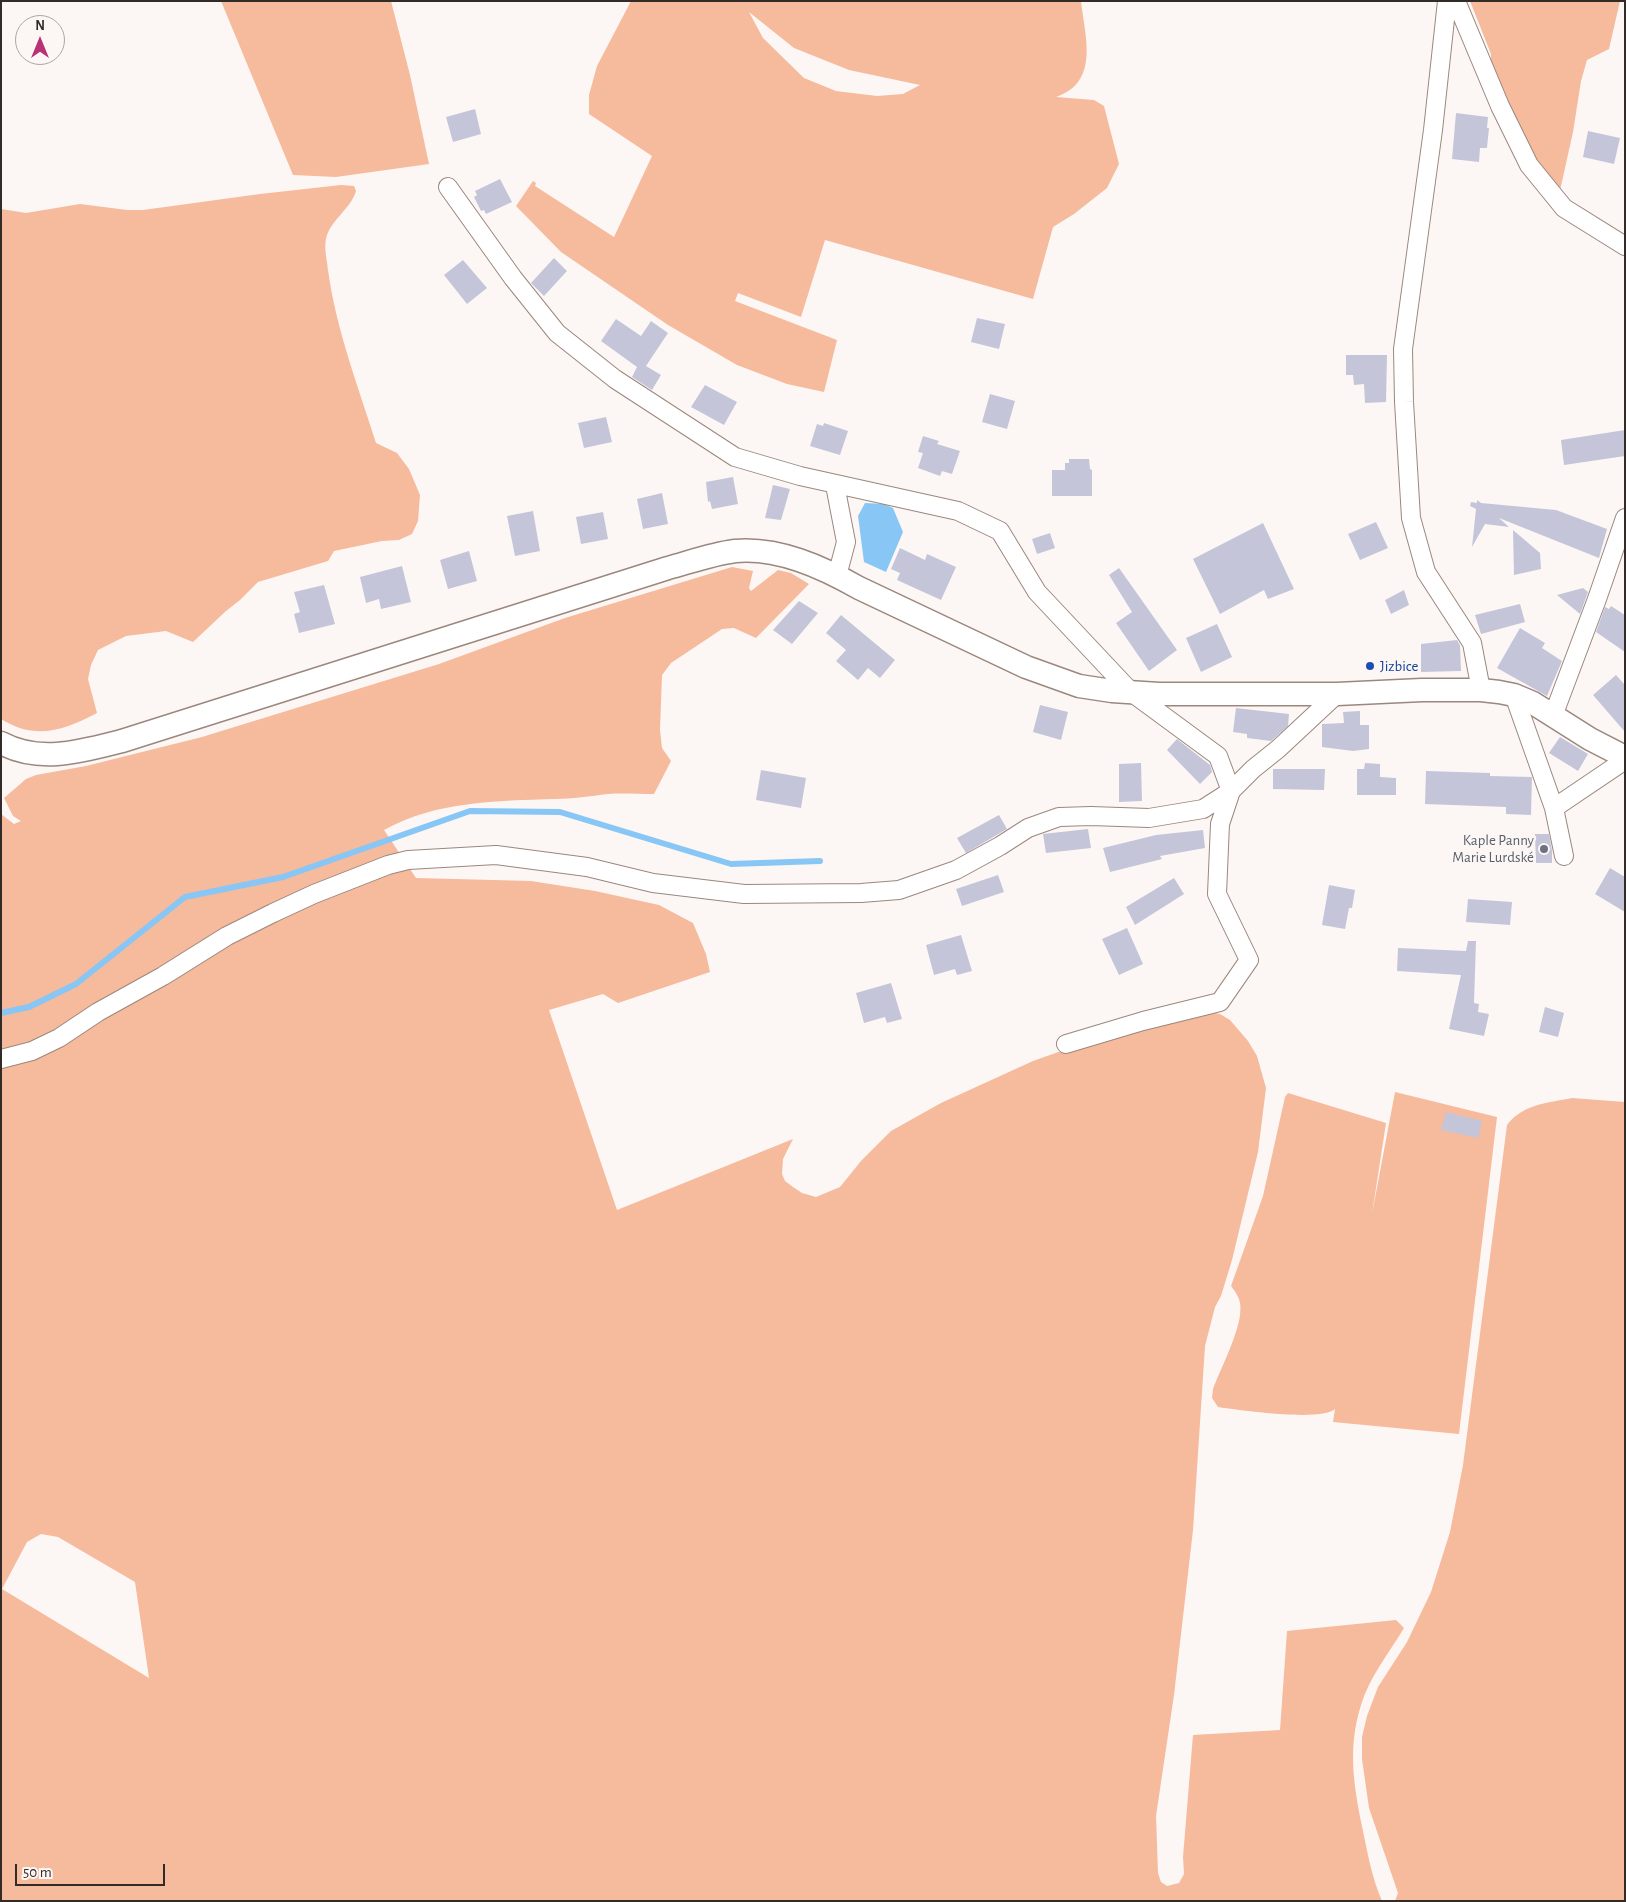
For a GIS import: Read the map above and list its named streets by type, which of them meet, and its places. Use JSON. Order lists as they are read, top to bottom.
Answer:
{
  "places": ["Jizbice", "Kaple Panny Marie Lurdské"],
  "scale_bar": "50 m",
  "north": "top"
}
